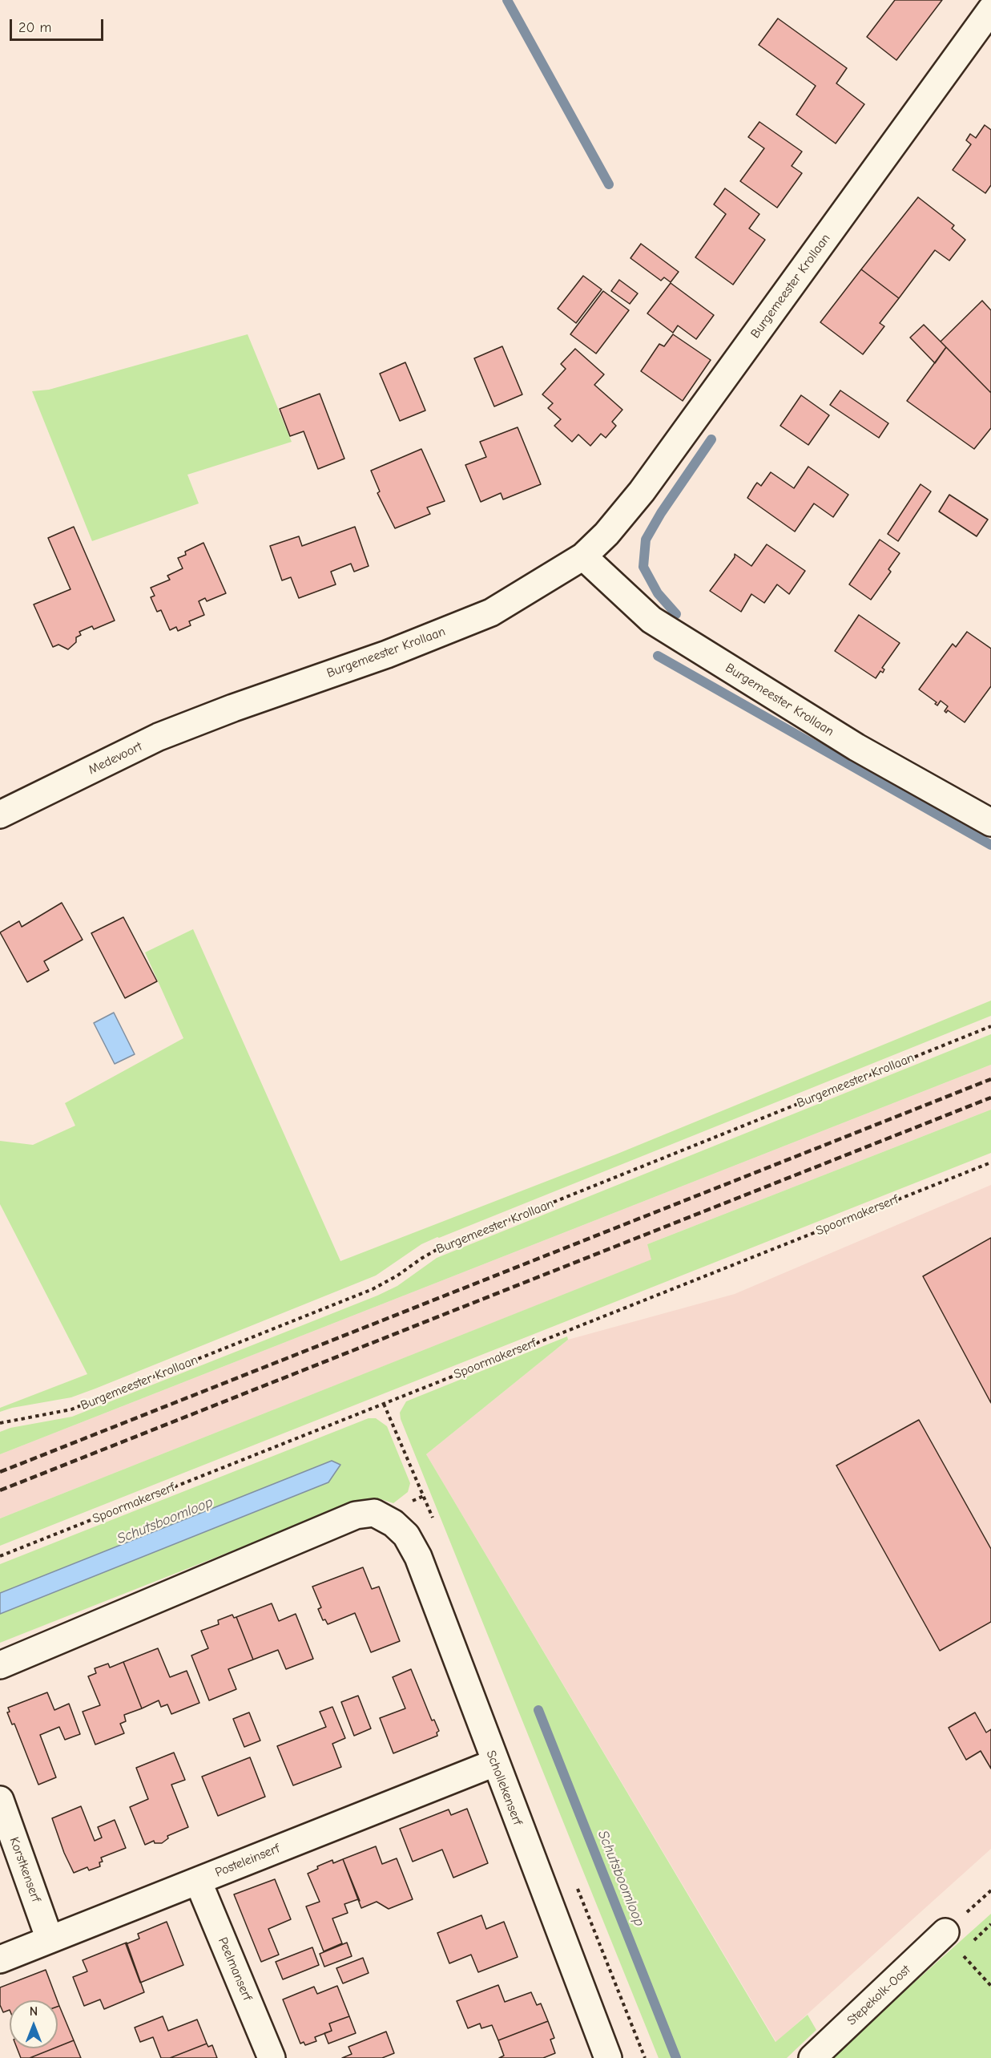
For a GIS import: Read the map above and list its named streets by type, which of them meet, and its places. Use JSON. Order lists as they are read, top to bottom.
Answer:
{
  "streets": {
    "street": [
      "Burgemeester Krollaan",
      "Medevoort",
      "Schollekenserf",
      "Posteleinserf",
      "Korstkenserf",
      "Peelmanserf",
      "Stepekolk-Oost"
    ],
    "path": ["Spoormakerserf"]
  },
  "crossings": [
    ["Burgemeester Krollaan", "Medevoort"],
    ["Schollekenserf", "Posteleinserf"],
    ["Posteleinserf", "Korstkenserf"],
    ["Posteleinserf", "Peelmanserf"]
  ],
  "water": ["Schutsboomloop"],
  "scale_bar": "20 m",
  "north": "top"
}
